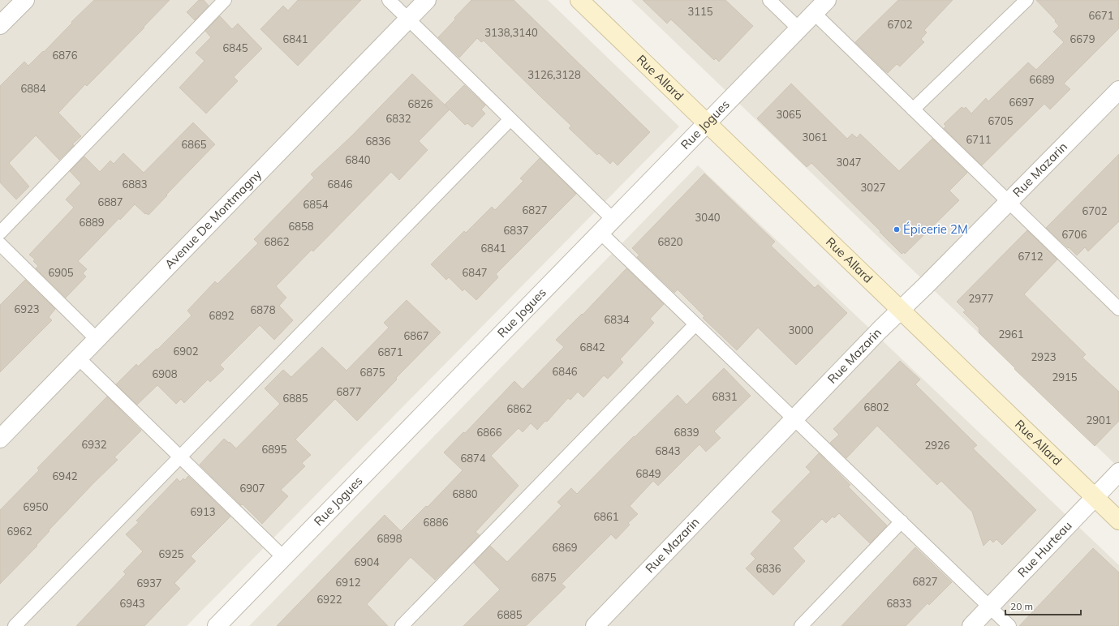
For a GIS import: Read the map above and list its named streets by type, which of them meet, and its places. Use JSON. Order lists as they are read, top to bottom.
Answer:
{
  "streets": {
    "street": [
      "Rue Allard",
      "Rue Jogues",
      "Rue Mazarin",
      "Avenue De Montmagny",
      "Rue Hurteau"
    ]
  },
  "crossings": [
    ["Rue Allard", "Rue Jogues"],
    ["Rue Allard", "Rue Mazarin"],
    ["Rue Allard", "Rue Hurteau"]
  ],
  "places": ["Épicerie 2M"],
  "house_numbers": [
    "3115",
    "6671",
    "6702",
    "3138,3140",
    "6841",
    "6679",
    "6845",
    "6876",
    "3126,3128",
    "6689",
    "6884",
    "6697",
    "6826",
    "3065",
    "6832",
    "6705",
    "3061",
    "6711",
    "6836",
    "6865",
    "6840",
    "3047",
    "6883",
    "6846",
    "3027",
    "6887",
    "6854",
    "6827",
    "6702",
    "3040",
    "6889",
    "6858",
    "6837",
    "6706",
    "6862",
    "6820",
    "6841",
    "6712",
    "6905",
    "6847",
    "2977",
    "6923",
    "6878",
    "6892",
    "6834",
    "3000",
    "2961",
    "6867",
    "6842",
    "6902",
    "6871",
    "2923",
    "6846",
    "6875",
    "6908",
    "2915",
    "6877",
    "6831",
    "6885",
    "6802",
    "6862",
    "2901",
    "6866",
    "6839",
    "6932",
    "2926",
    "6895",
    "6843",
    "6874",
    "6849",
    "6942",
    "6907",
    "6880",
    "6950",
    "6913",
    "6861",
    "6886",
    "6962",
    "6898",
    "6869",
    "6925",
    "6904",
    "6836",
    "6875",
    "6827",
    "6912",
    "6937",
    "6922",
    "6943",
    "6833",
    "6885"
  ],
  "scale_bar": "20 m"
}
